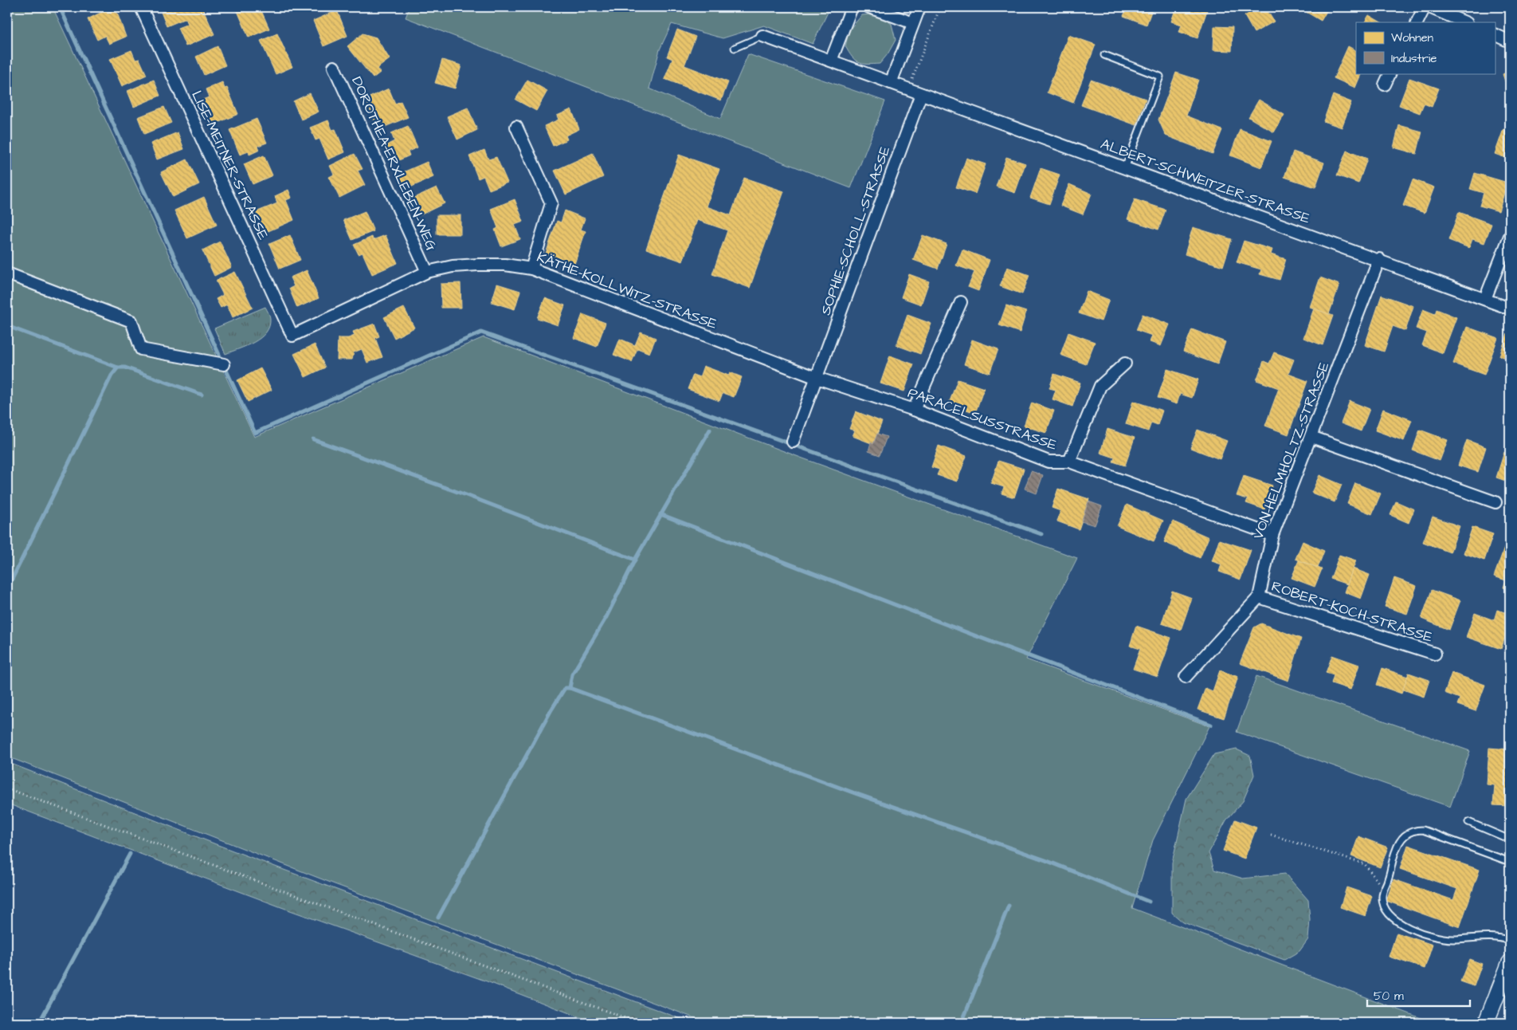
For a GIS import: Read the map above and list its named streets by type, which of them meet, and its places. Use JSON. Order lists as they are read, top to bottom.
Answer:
{
  "streets": {
    "street": [
      "DOROTHEA-ERXLEBEN-WEG",
      "LISE-MEITNER-STRASSE",
      "ALBERT-SCHWEITZER-STRASSE",
      "SOPHIE-SCHOLL-STRASSE",
      "KÄTHE-KOLLWITZ-STRASSE",
      "PARACELSUSSTRASSE",
      "VON-HELMHOLTZ-STRASSE",
      "ROBERT-KOCH-STRASSE"
    ]
  },
  "crossings": [
    ["DOROTHEA-ERXLEBEN-WEG", "KÄTHE-KOLLWITZ-STRASSE"],
    ["LISE-MEITNER-STRASSE", "KÄTHE-KOLLWITZ-STRASSE"],
    ["ALBERT-SCHWEITZER-STRASSE", "SOPHIE-SCHOLL-STRASSE"],
    ["ALBERT-SCHWEITZER-STRASSE", "VON-HELMHOLTZ-STRASSE"],
    ["SOPHIE-SCHOLL-STRASSE", "KÄTHE-KOLLWITZ-STRASSE"],
    ["SOPHIE-SCHOLL-STRASSE", "PARACELSUSSTRASSE"],
    ["KÄTHE-KOLLWITZ-STRASSE", "PARACELSUSSTRASSE"],
    ["PARACELSUSSTRASSE", "VON-HELMHOLTZ-STRASSE"],
    ["VON-HELMHOLTZ-STRASSE", "ROBERT-KOCH-STRASSE"]
  ],
  "legend": ["Wohnen", "Industrie"],
  "scale_bar": "50 m"
}
